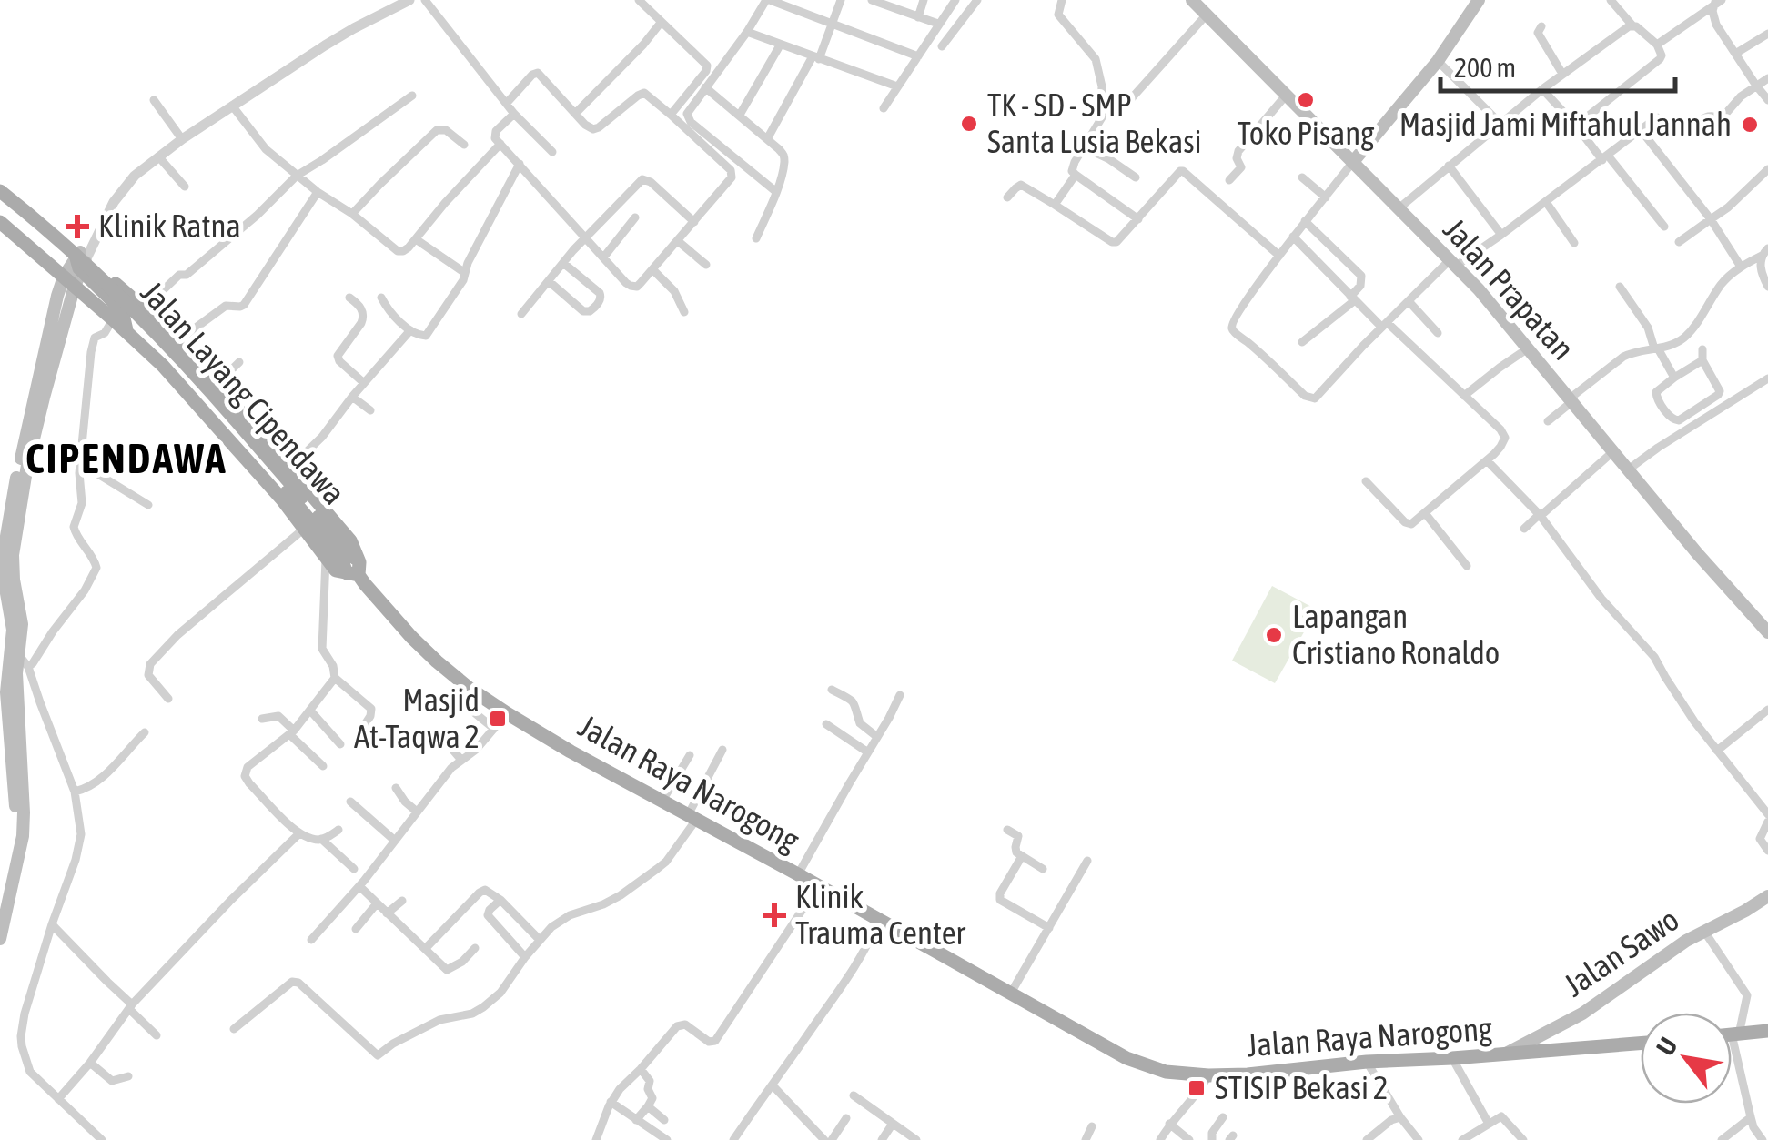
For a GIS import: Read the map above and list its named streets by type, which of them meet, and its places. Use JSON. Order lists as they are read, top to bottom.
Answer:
{
  "streets": {
    "main road": [
      "Jalan Prapatan",
      "Jalan Layang Cipendawa",
      "Jalan Raya Narogong",
      "Jalan Sawo"
    ]
  },
  "crossings": [
    ["Jalan Layang Cipendawa", "Jalan Raya Narogong"],
    ["Jalan Raya Narogong", "Jalan Sawo"]
  ],
  "districts": ["CIPENDAWA"],
  "places": {
    "other": [
      "Toko Pisang",
      "TK - SD - SMP Santa Lusia Bekasi",
      "Masjid Jami Miftahul Jannah",
      "Lapangan Cristiano Ronaldo"
    ],
    "health": ["Klinik Ratna", "Klinik Trauma Center"],
    "transit": ["Masjid At-Taqwa 2", "STISIP Bekasi 2"]
  },
  "scale_bar": "200 m",
  "north": "top left"
}
